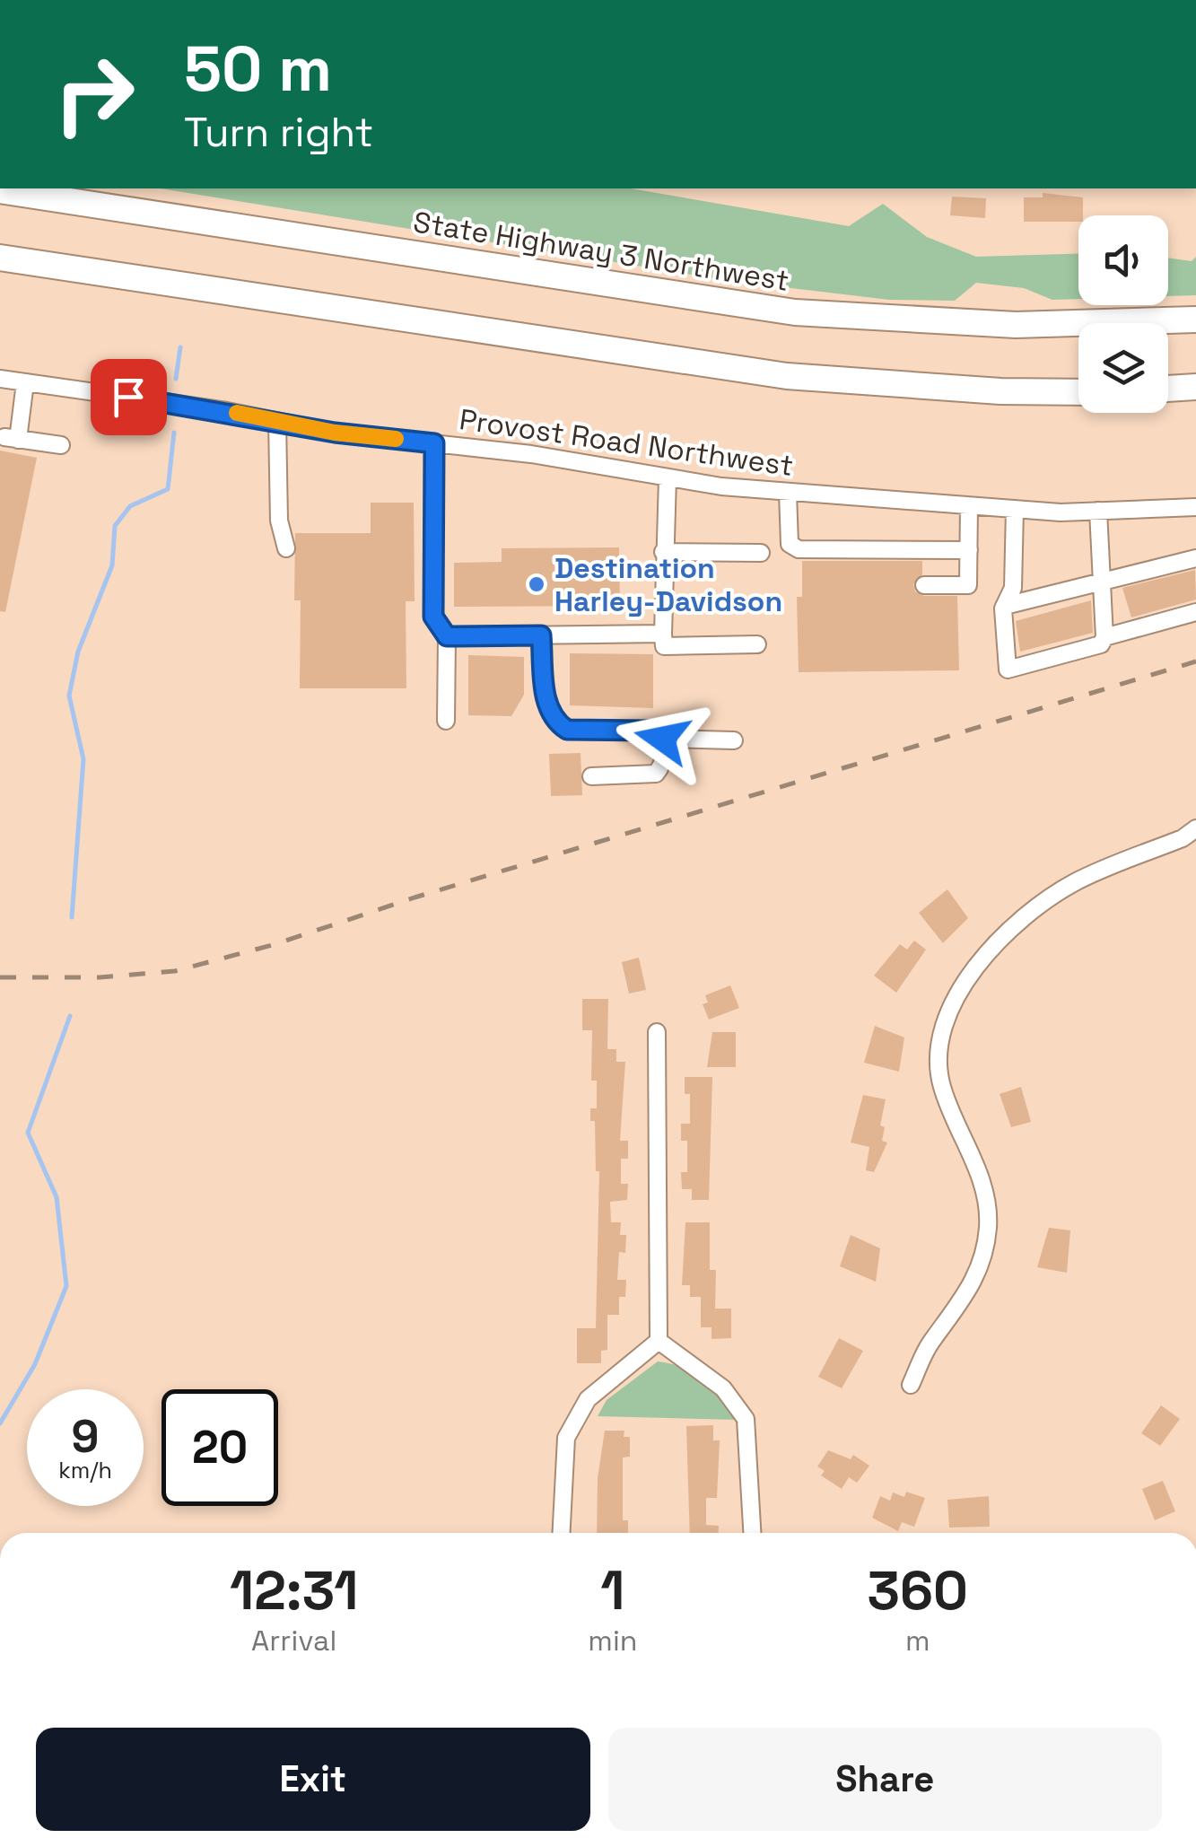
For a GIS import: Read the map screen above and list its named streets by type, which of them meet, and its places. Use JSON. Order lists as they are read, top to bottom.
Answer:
{
  "streets": {
    "highway": ["State Highway 3 Northwest"],
    "street": ["Provost Road Northwest"]
  },
  "places": ["Destination Harley-Davidson"],
  "page": {
    "turn": ["50 m", "Turn right"],
    "speed": "9 km/h",
    "limit": "20",
    "eta": [
      "12:31",
      "Arrival",
      "1",
      "min",
      "360",
      "m"
    ],
    "buttons": ["Exit", "Share"]
  }
}
